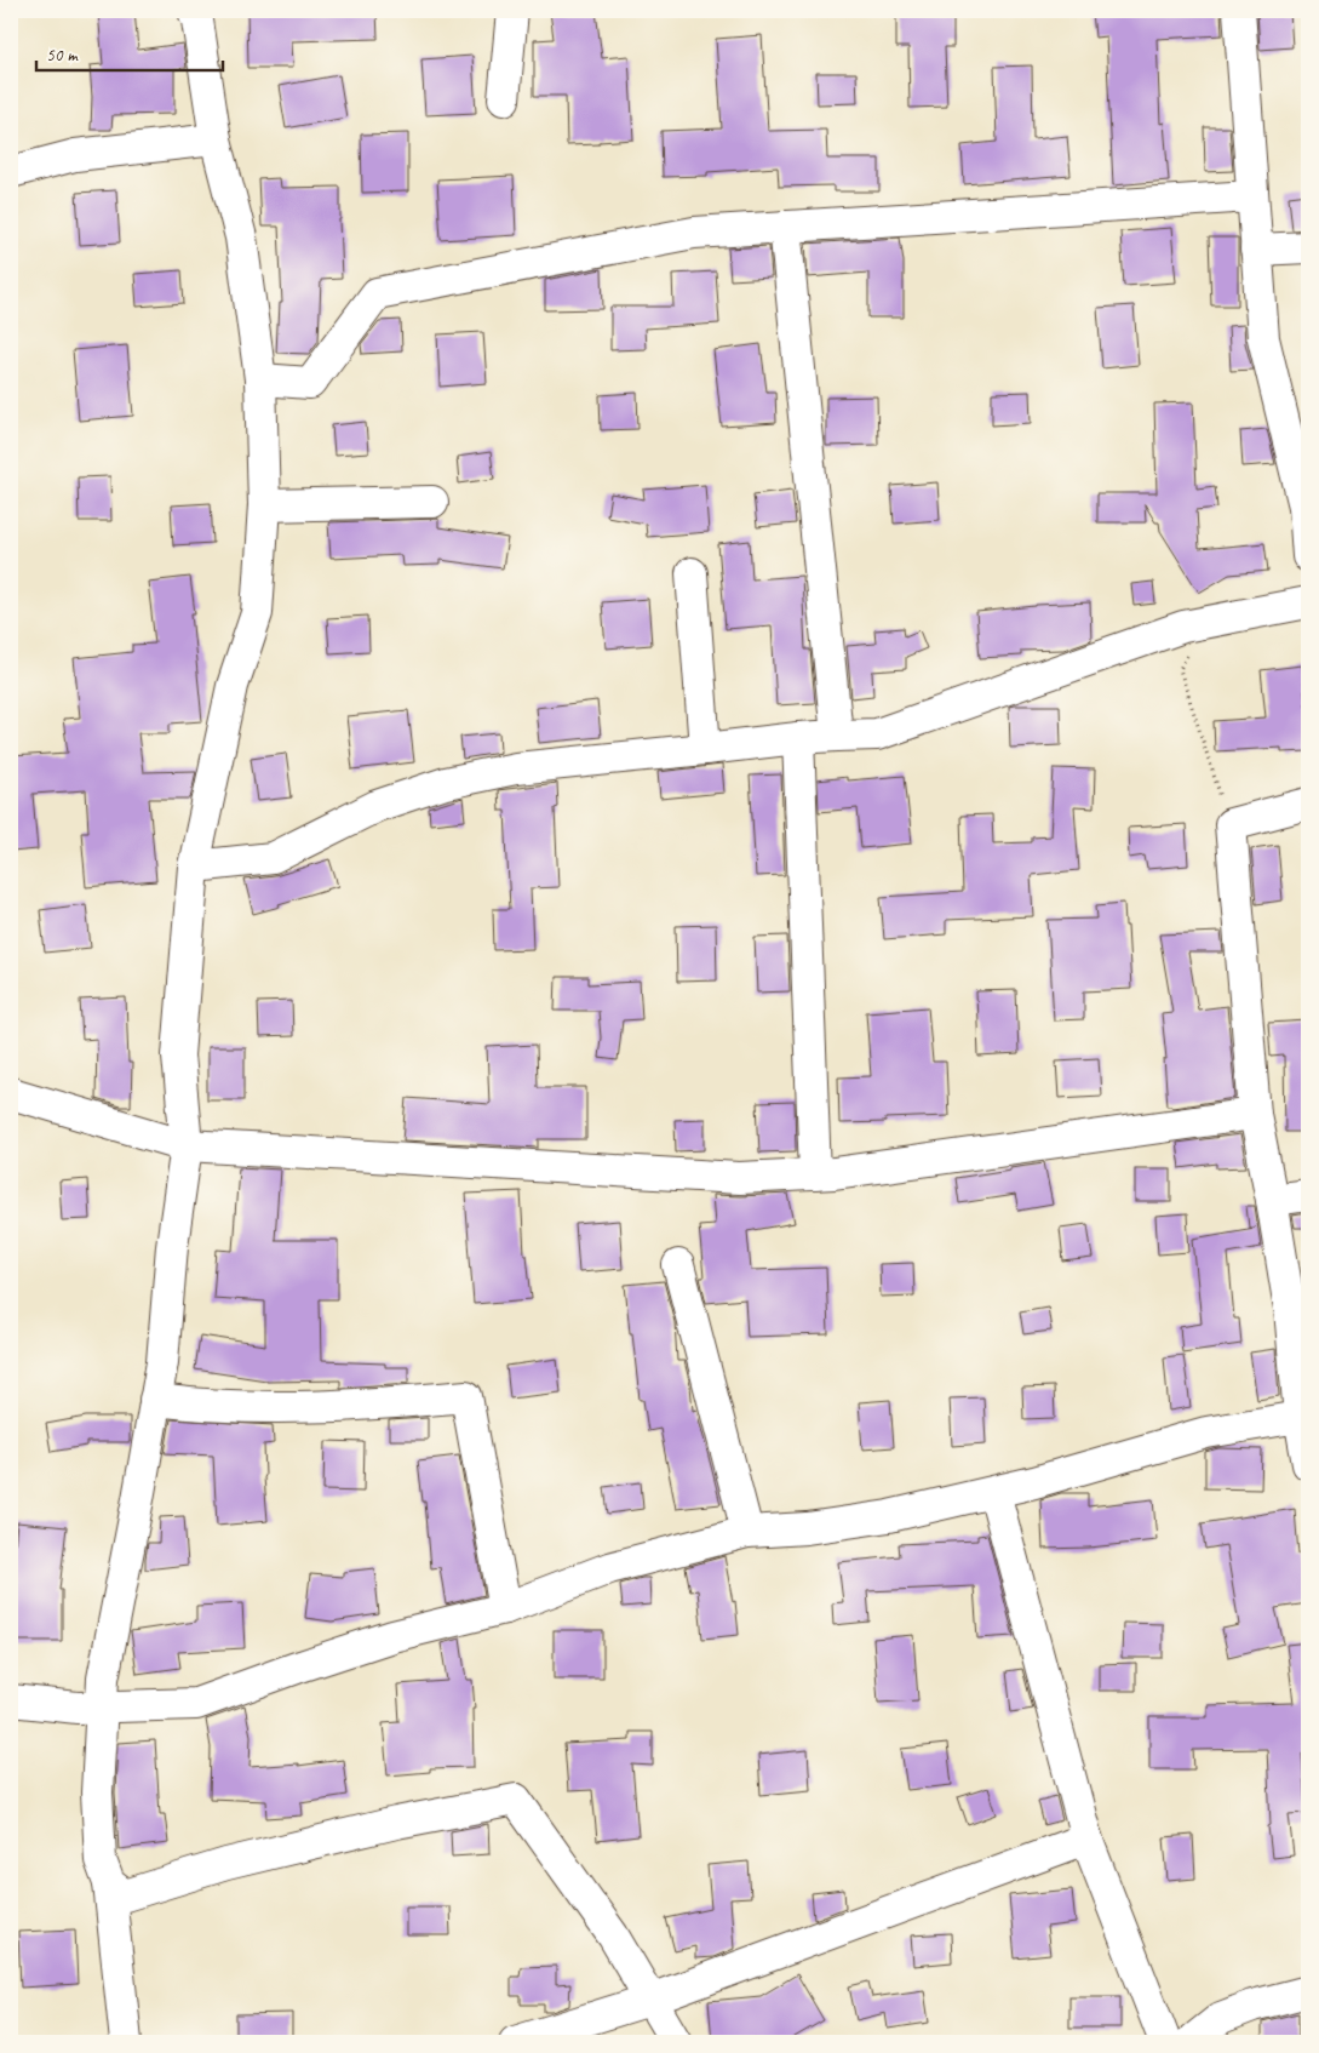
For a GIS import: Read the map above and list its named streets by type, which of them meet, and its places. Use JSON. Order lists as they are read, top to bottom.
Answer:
{
  "scale_bar": "50 m"
}
